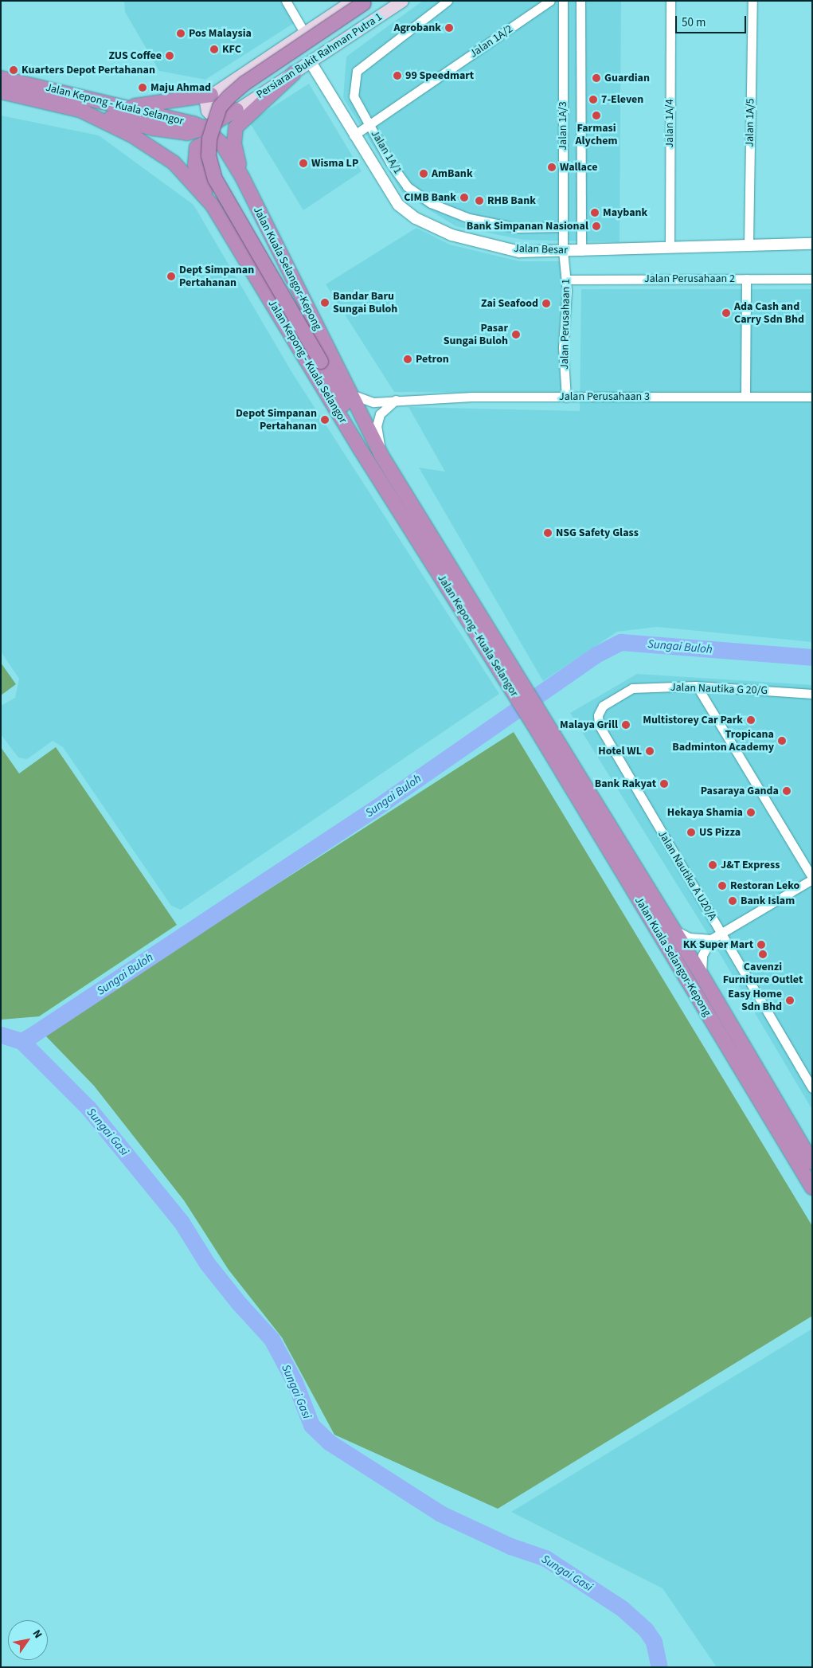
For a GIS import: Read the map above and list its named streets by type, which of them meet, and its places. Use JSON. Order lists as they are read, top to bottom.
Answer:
{
  "streets": {
    "highway": ["Jalan Kepong - Kuala Selangor", "Jalan Kuala Selangor-Kepong"],
    "main road": ["Persiaran Bukit Rahman Putra 1"],
    "street": [
      "Jalan 1A/2",
      "Jalan 1A/5",
      "Jalan 1A/4",
      "Jalan 1A/3",
      "Jalan 1A/1",
      "Jalan Besar",
      "Jalan Perusahaan 2",
      "Jalan Perusahaan 1",
      "Jalan Perusahaan 3",
      "Jalan Nautika G 20/G",
      "Jalan Nautika A U20/A"
    ]
  },
  "crossings": [
    ["Jalan 1A/2", "Jalan 1A/1"],
    ["Jalan 1A/2", "Jalan Besar"],
    ["Persiaran Bukit Rahman Putra 1", "Jalan Besar"],
    ["Jalan Kepong - Kuala Selangor", "Jalan Kuala Selangor-Kepong"],
    ["Jalan Kepong - Kuala Selangor", "Jalan Perusahaan 3"],
    ["Jalan 1A/5", "Jalan Besar"],
    ["Jalan 1A/4", "Jalan Besar"],
    ["Jalan 1A/3", "Jalan 1A/1"],
    ["Jalan 1A/3", "Jalan Besar"],
    ["Jalan 1A/3", "Jalan Perusahaan 1"],
    ["Jalan Besar", "Jalan Perusahaan 1"],
    ["Jalan Kuala Selangor-Kepong", "Jalan Perusahaan 3"],
    ["Jalan Perusahaan 2", "Jalan Perusahaan 1"],
    ["Jalan Perusahaan 1", "Jalan Perusahaan 3"],
    ["Jalan Nautika G 20/G", "Jalan Nautika A U20/A"]
  ],
  "water": ["Sungai Buloh", "Sungai Gasi"],
  "places": [
    "Agrobank",
    "Pos Malaysia",
    "KFC",
    "ZUS Coffee",
    "Kuarters Depot Pertahanan",
    "99 Speedmart",
    "Guardian",
    "Maju Ahmad",
    "7-Eleven",
    "Farmasi Alychem",
    "Wisma LP",
    "Wallace",
    "AmBank",
    "CIMB Bank",
    "RHB Bank",
    "Maybank",
    "Bank Simpanan Nasional",
    "Dept Simpanan Pertahanan",
    "Bandar Baru Sungai Buloh",
    "Zai Seafood",
    "Ada Cash and Carry Sdn Bhd",
    "Pasar Sungai Buloh",
    "Petron",
    "Depot Simpanan Pertahanan",
    "NSG Safety Glass",
    "Multistorey Car Park",
    "Malaya Grill",
    "Tropicana Badminton Academy",
    "Hotel WL",
    "Bank Rakyat",
    "Pasaraya Ganda",
    "Hekaya Shamia",
    "US Pizza",
    "J&T Express",
    "Restoran Leko",
    "Bank Islam",
    "KK Super Mart",
    "Cavenzi Furniture Outlet",
    "Easy Home Sdn Bhd"
  ],
  "scale_bar": "50 m",
  "north": "top right"
}
